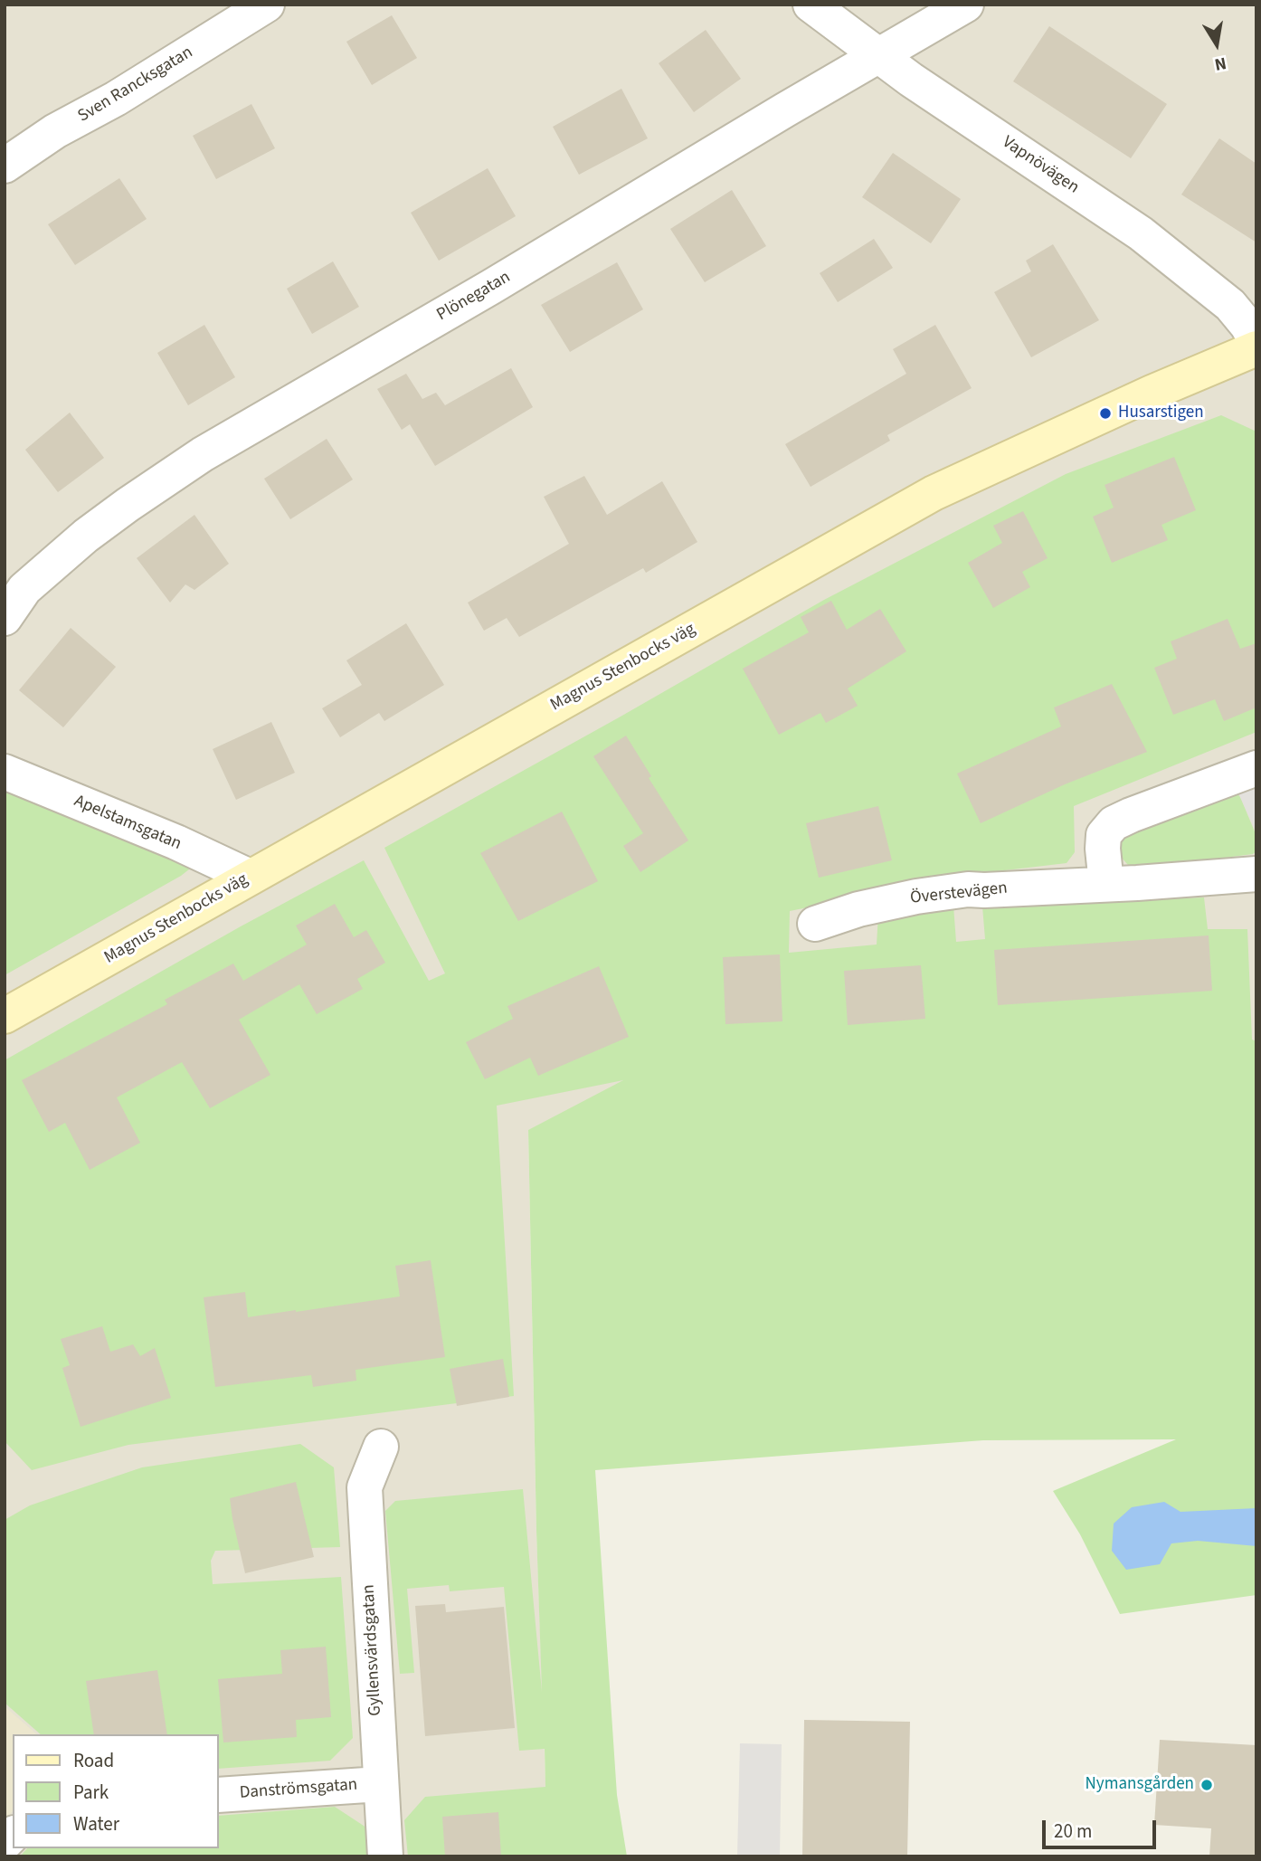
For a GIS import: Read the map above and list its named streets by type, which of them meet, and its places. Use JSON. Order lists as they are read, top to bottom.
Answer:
{
  "streets": {
    "street": [
      "Sven Rancksgatan",
      "Vapnövägen",
      "Plönegatan",
      "Magnus Stenbocks väg",
      "Apelstamsgatan",
      "Överstevägen",
      "Gyllensvärdsgatan",
      "Danströmsgatan"
    ]
  },
  "crossings": [
    ["Vapnövägen", "Plönegatan"],
    ["Magnus Stenbocks väg", "Apelstamsgatan"],
    ["Gyllensvärdsgatan", "Danströmsgatan"]
  ],
  "places": ["Husarstigen", "Nymansgården"],
  "legend": ["Road", "Park", "Water"],
  "scale_bar": "20 m",
  "north": "bottom"
}
